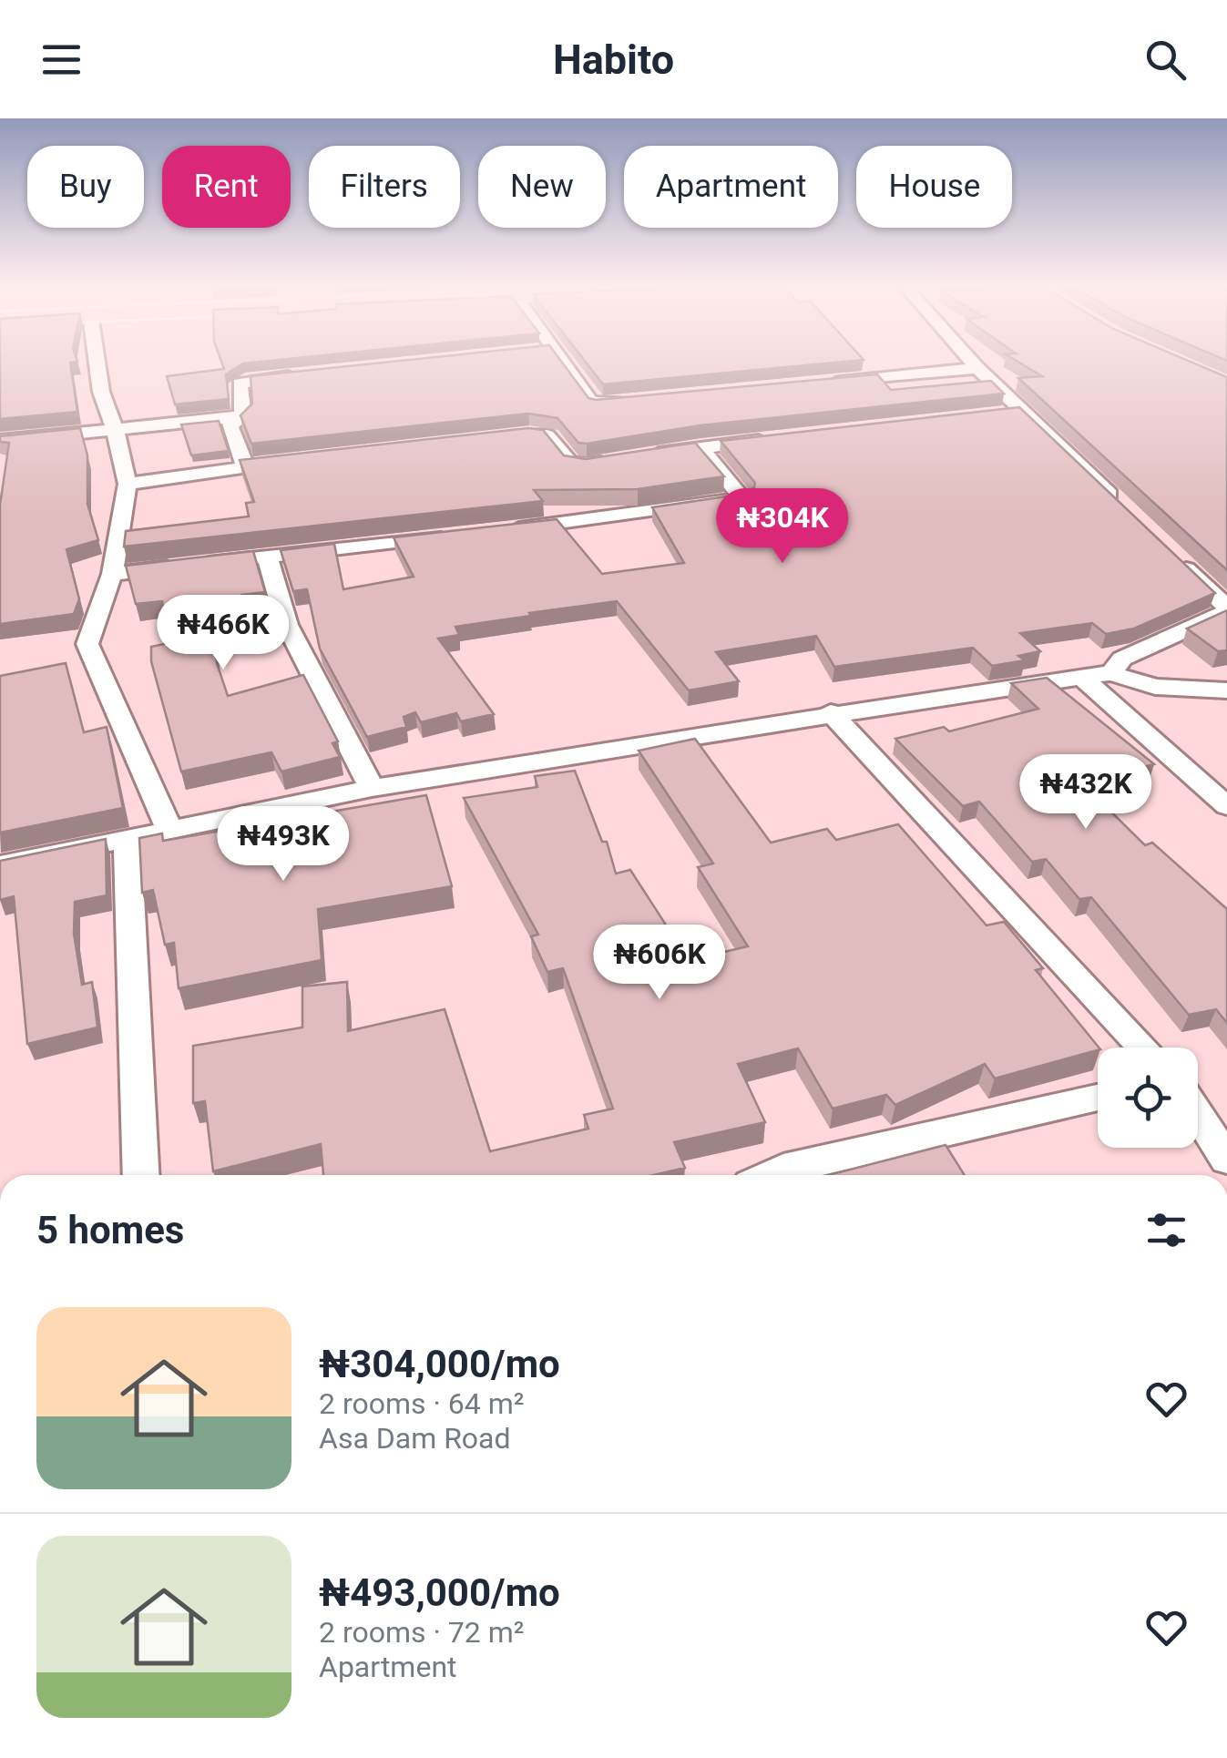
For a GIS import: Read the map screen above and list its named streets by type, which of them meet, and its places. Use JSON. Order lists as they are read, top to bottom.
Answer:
{
  "page": {
    "header": "Habito",
    "chip": [
      "Buy",
      "Rent",
      "Filters",
      "New",
      "Apartment",
      "House"
    ],
    "price": [
      "₦304K",
      "₦466K",
      "₦432K",
      "₦493K",
      "₦606K"
    ],
    "heading": "5 homes",
    "list": [
      {
        "name": "₦304,000/mo",
        "note": "2 rooms · 64 m² · Asa Dam Road"
      },
      {
        "name": "₦493,000/mo",
        "note": "2 rooms · 72 m² · Apartment"
      }
    ]
  }
}
